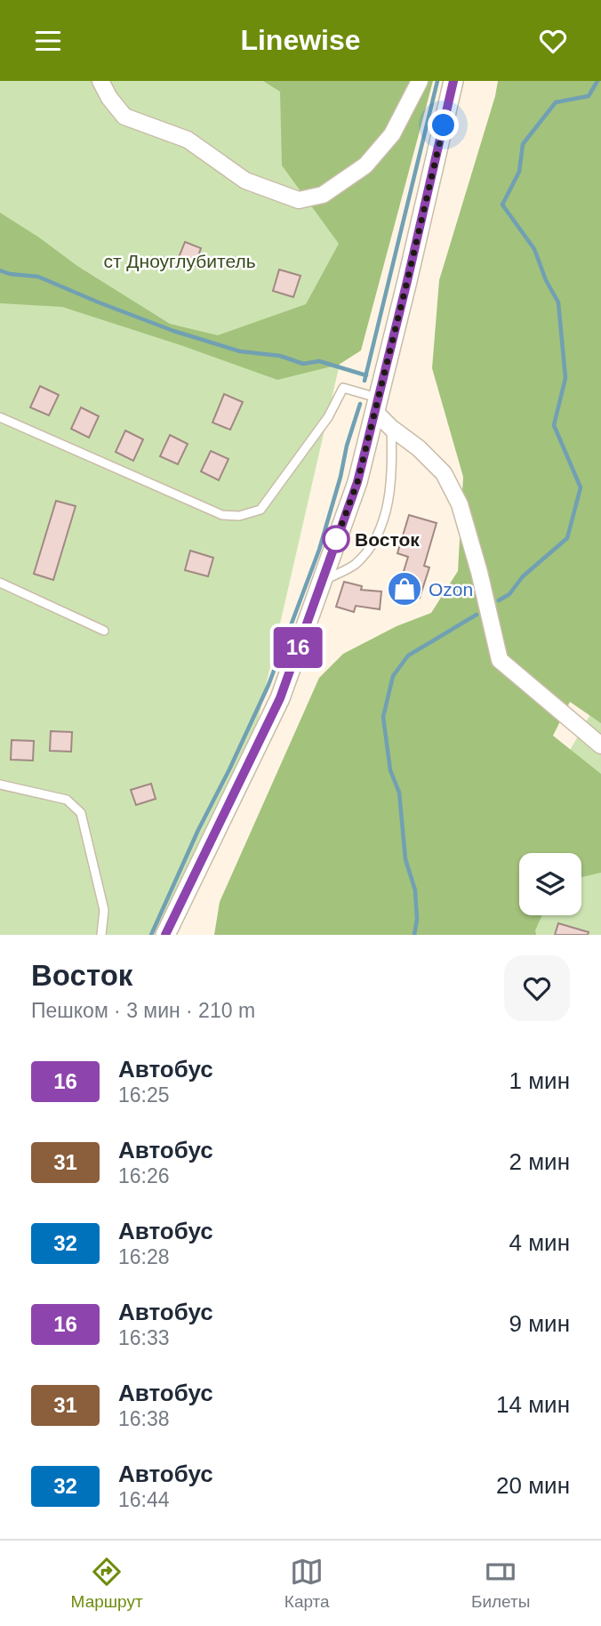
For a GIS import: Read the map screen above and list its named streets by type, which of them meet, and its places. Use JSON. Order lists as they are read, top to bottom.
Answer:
{
  "parks": ["ст Дноуглубитель"],
  "places": {
    "other": ["Восток"],
    "shop": ["Ozon"]
  },
  "lines": ["bus line 16"],
  "page": {
    "header": "Linewise",
    "on_map": "16",
    "heading": ["Восток", "Пешком · 3 мин · 210 m"],
    "list": [
      {
        "mark": "16",
        "name": "Автобус",
        "note": "16:25",
        "value": "1 мин"
      },
      {
        "mark": "31",
        "name": "Автобус",
        "note": "16:26",
        "value": "2 мин"
      },
      {
        "mark": "32",
        "name": "Автобус",
        "note": "16:28",
        "value": "4 мин"
      },
      {
        "mark": "16",
        "name": "Автобус",
        "note": "16:33",
        "value": "9 мин"
      },
      {
        "mark": "31",
        "name": "Автобус",
        "note": "16:38",
        "value": "14 мин"
      },
      {
        "mark": "32",
        "name": "Автобус",
        "note": "16:44",
        "value": "20 мин"
      }
    ],
    "tabs": ["Маршрут", "Карта", "Билеты"]
  }
}
